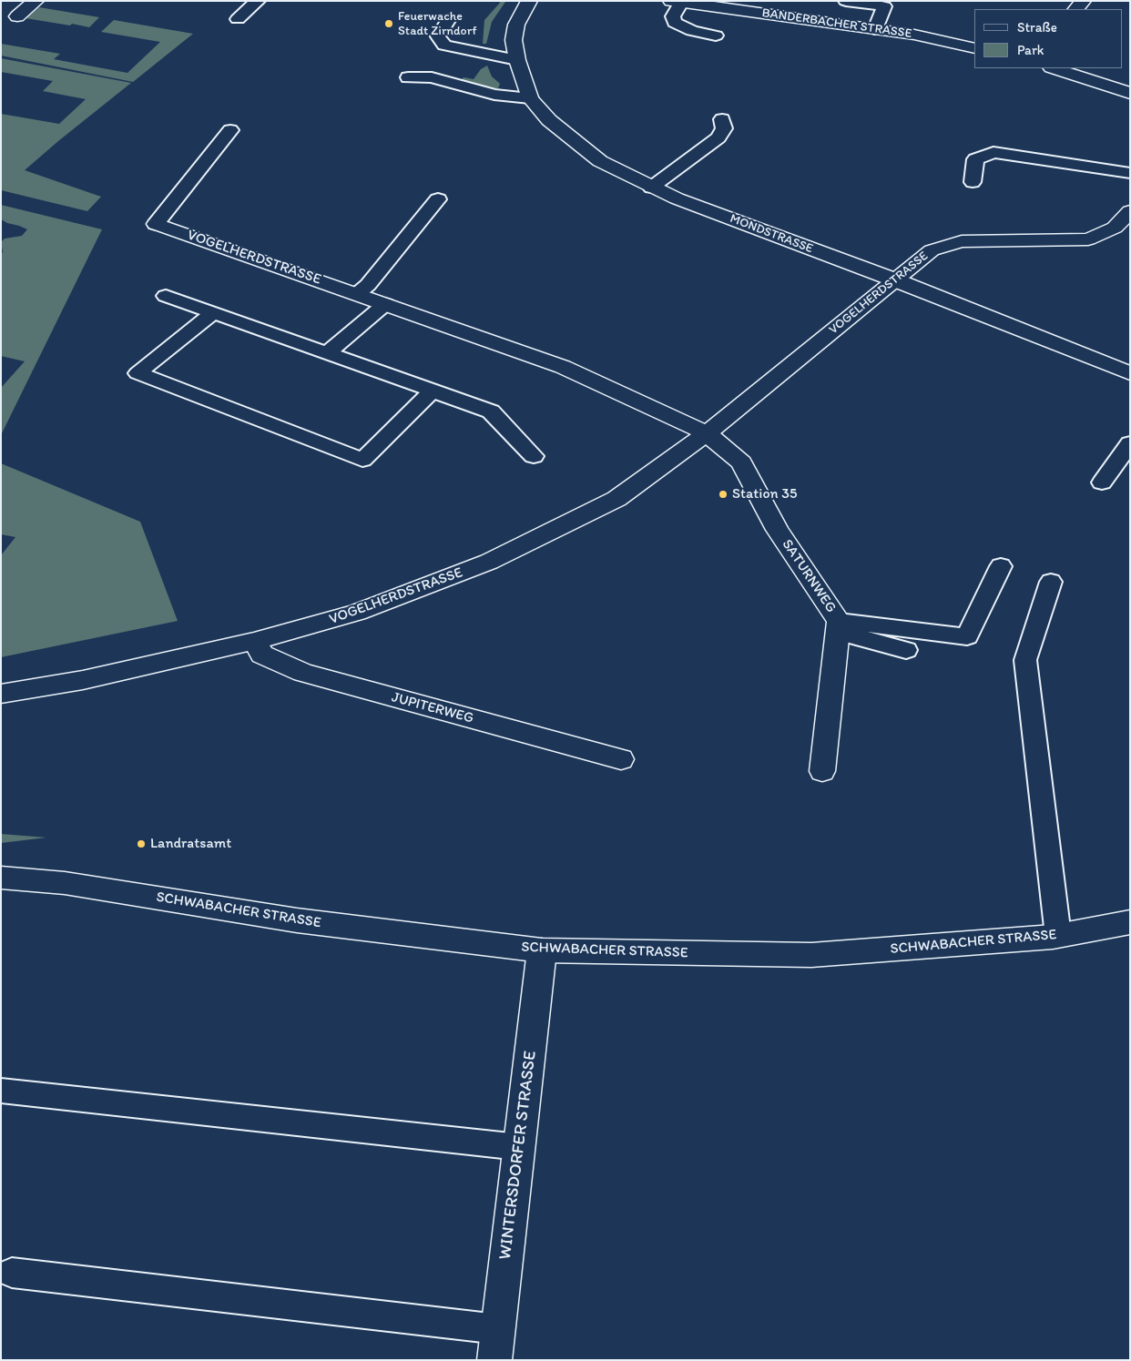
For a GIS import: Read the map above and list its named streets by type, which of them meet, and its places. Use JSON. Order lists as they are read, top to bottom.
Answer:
{
  "streets": {
    "street": [
      "BANDERBACHER STRASSE",
      "MONDSTRASSE",
      "VOGELHERDSTRASSE",
      "SATURNWEG",
      "JUPITERWEG",
      "SCHWABACHER STRASSE",
      "WINTERSDORFER STRASSE"
    ]
  },
  "crossings": [
    ["MONDSTRASSE", "VOGELHERDSTRASSE"],
    ["VOGELHERDSTRASSE", "SATURNWEG"],
    ["VOGELHERDSTRASSE", "JUPITERWEG"],
    ["SCHWABACHER STRASSE", "WINTERSDORFER STRASSE"]
  ],
  "places": ["Feuerwache Stadt Zirndorf", "Station 35", "Landratsamt"],
  "legend": ["Straße", "Park"]
}
